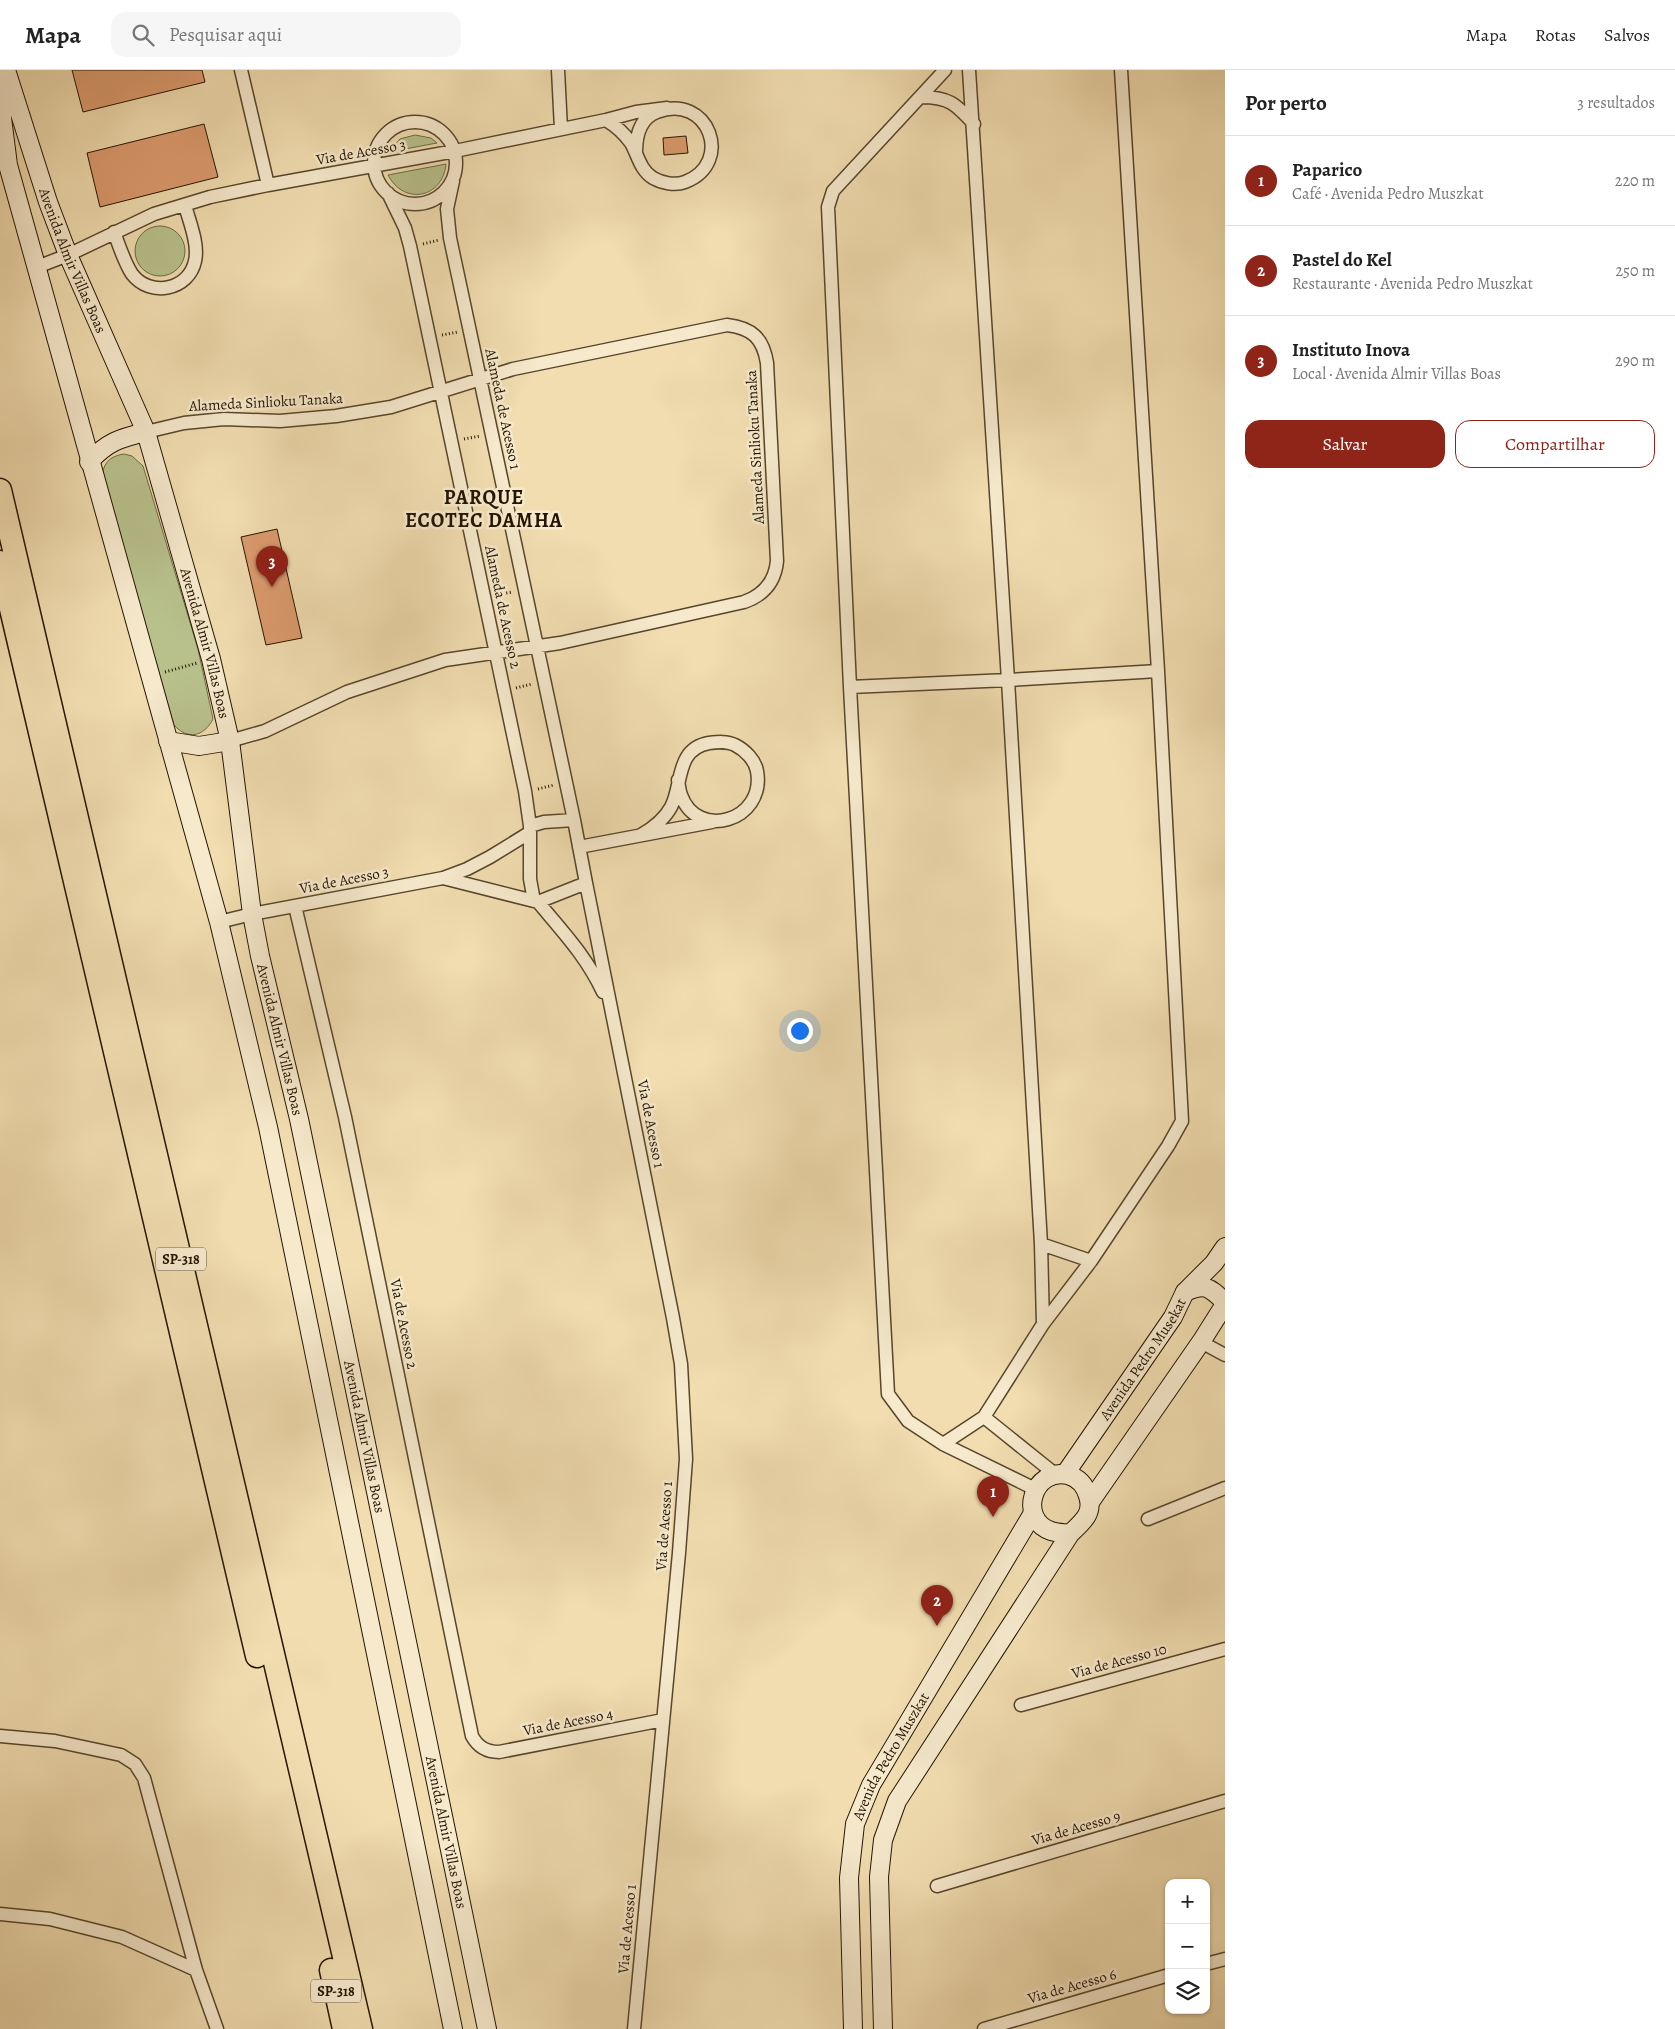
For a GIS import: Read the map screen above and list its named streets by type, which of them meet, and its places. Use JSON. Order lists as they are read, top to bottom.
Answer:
{
  "streets": {
    "highway": ["SP-318"],
    "street": [
      "Via de Acesso 3",
      "Avenida Almir Villas Boas",
      "Alameda Sinlioku Tanaka",
      "Alameda de Acesso 1",
      "Alameda de Acesso 2",
      "Via de Acesso 1",
      "Via de Acesso 2",
      "Avenida Pedro Musekat",
      "Via de Acesso 10",
      "Via de Acesso 4",
      "Avenida Pedro Muszkat",
      "Via de Acesso 9",
      "Via de Acesso 6"
    ]
  },
  "crossings": [
    ["Via de Acesso 3", "Avenida Almir Villas Boas"],
    ["Via de Acesso 3", "Alameda de Acesso 1"],
    ["Via de Acesso 3", "Alameda de Acesso 2"],
    ["Via de Acesso 3", "Via de Acesso 2"],
    ["Avenida Almir Villas Boas", "Alameda Sinlioku Tanaka"],
    ["Alameda Sinlioku Tanaka", "Alameda de Acesso 1"],
    ["Alameda Sinlioku Tanaka", "Alameda de Acesso 2"],
    ["Alameda de Acesso 1", "Via de Acesso 1"],
    ["Via de Acesso 1", "Via de Acesso 4"],
    ["Via de Acesso 2", "Via de Acesso 4"],
    ["Avenida Pedro Musekat", "Avenida Pedro Muszkat"]
  ],
  "districts": ["PARQUE ECOTEC DAMHA"],
  "page": {
    "header": "Mapa",
    "search": "Pesquisar aqui",
    "nav": ["Mapa", "Rotas", "Salvos"],
    "heading": ["Por perto", "3 resultados"],
    "list": [
      {
        "mark": "1",
        "name": "Paparico",
        "note": "Café · Avenida Pedro Muszkat",
        "value": "220 m"
      },
      {
        "mark": "2",
        "name": "Pastel do Kel",
        "note": "Restaurante · Avenida Pedro Muszkat",
        "value": "250 m"
      },
      {
        "mark": "3",
        "name": "Instituto Inova",
        "note": "Local · Avenida Almir Villas Boas",
        "value": "290 m"
      }
    ],
    "buttons": ["Salvar", "Compartilhar"],
    "pins": ["3", "1", "2"],
    "map_buttons": ["+", "−"]
  }
}
